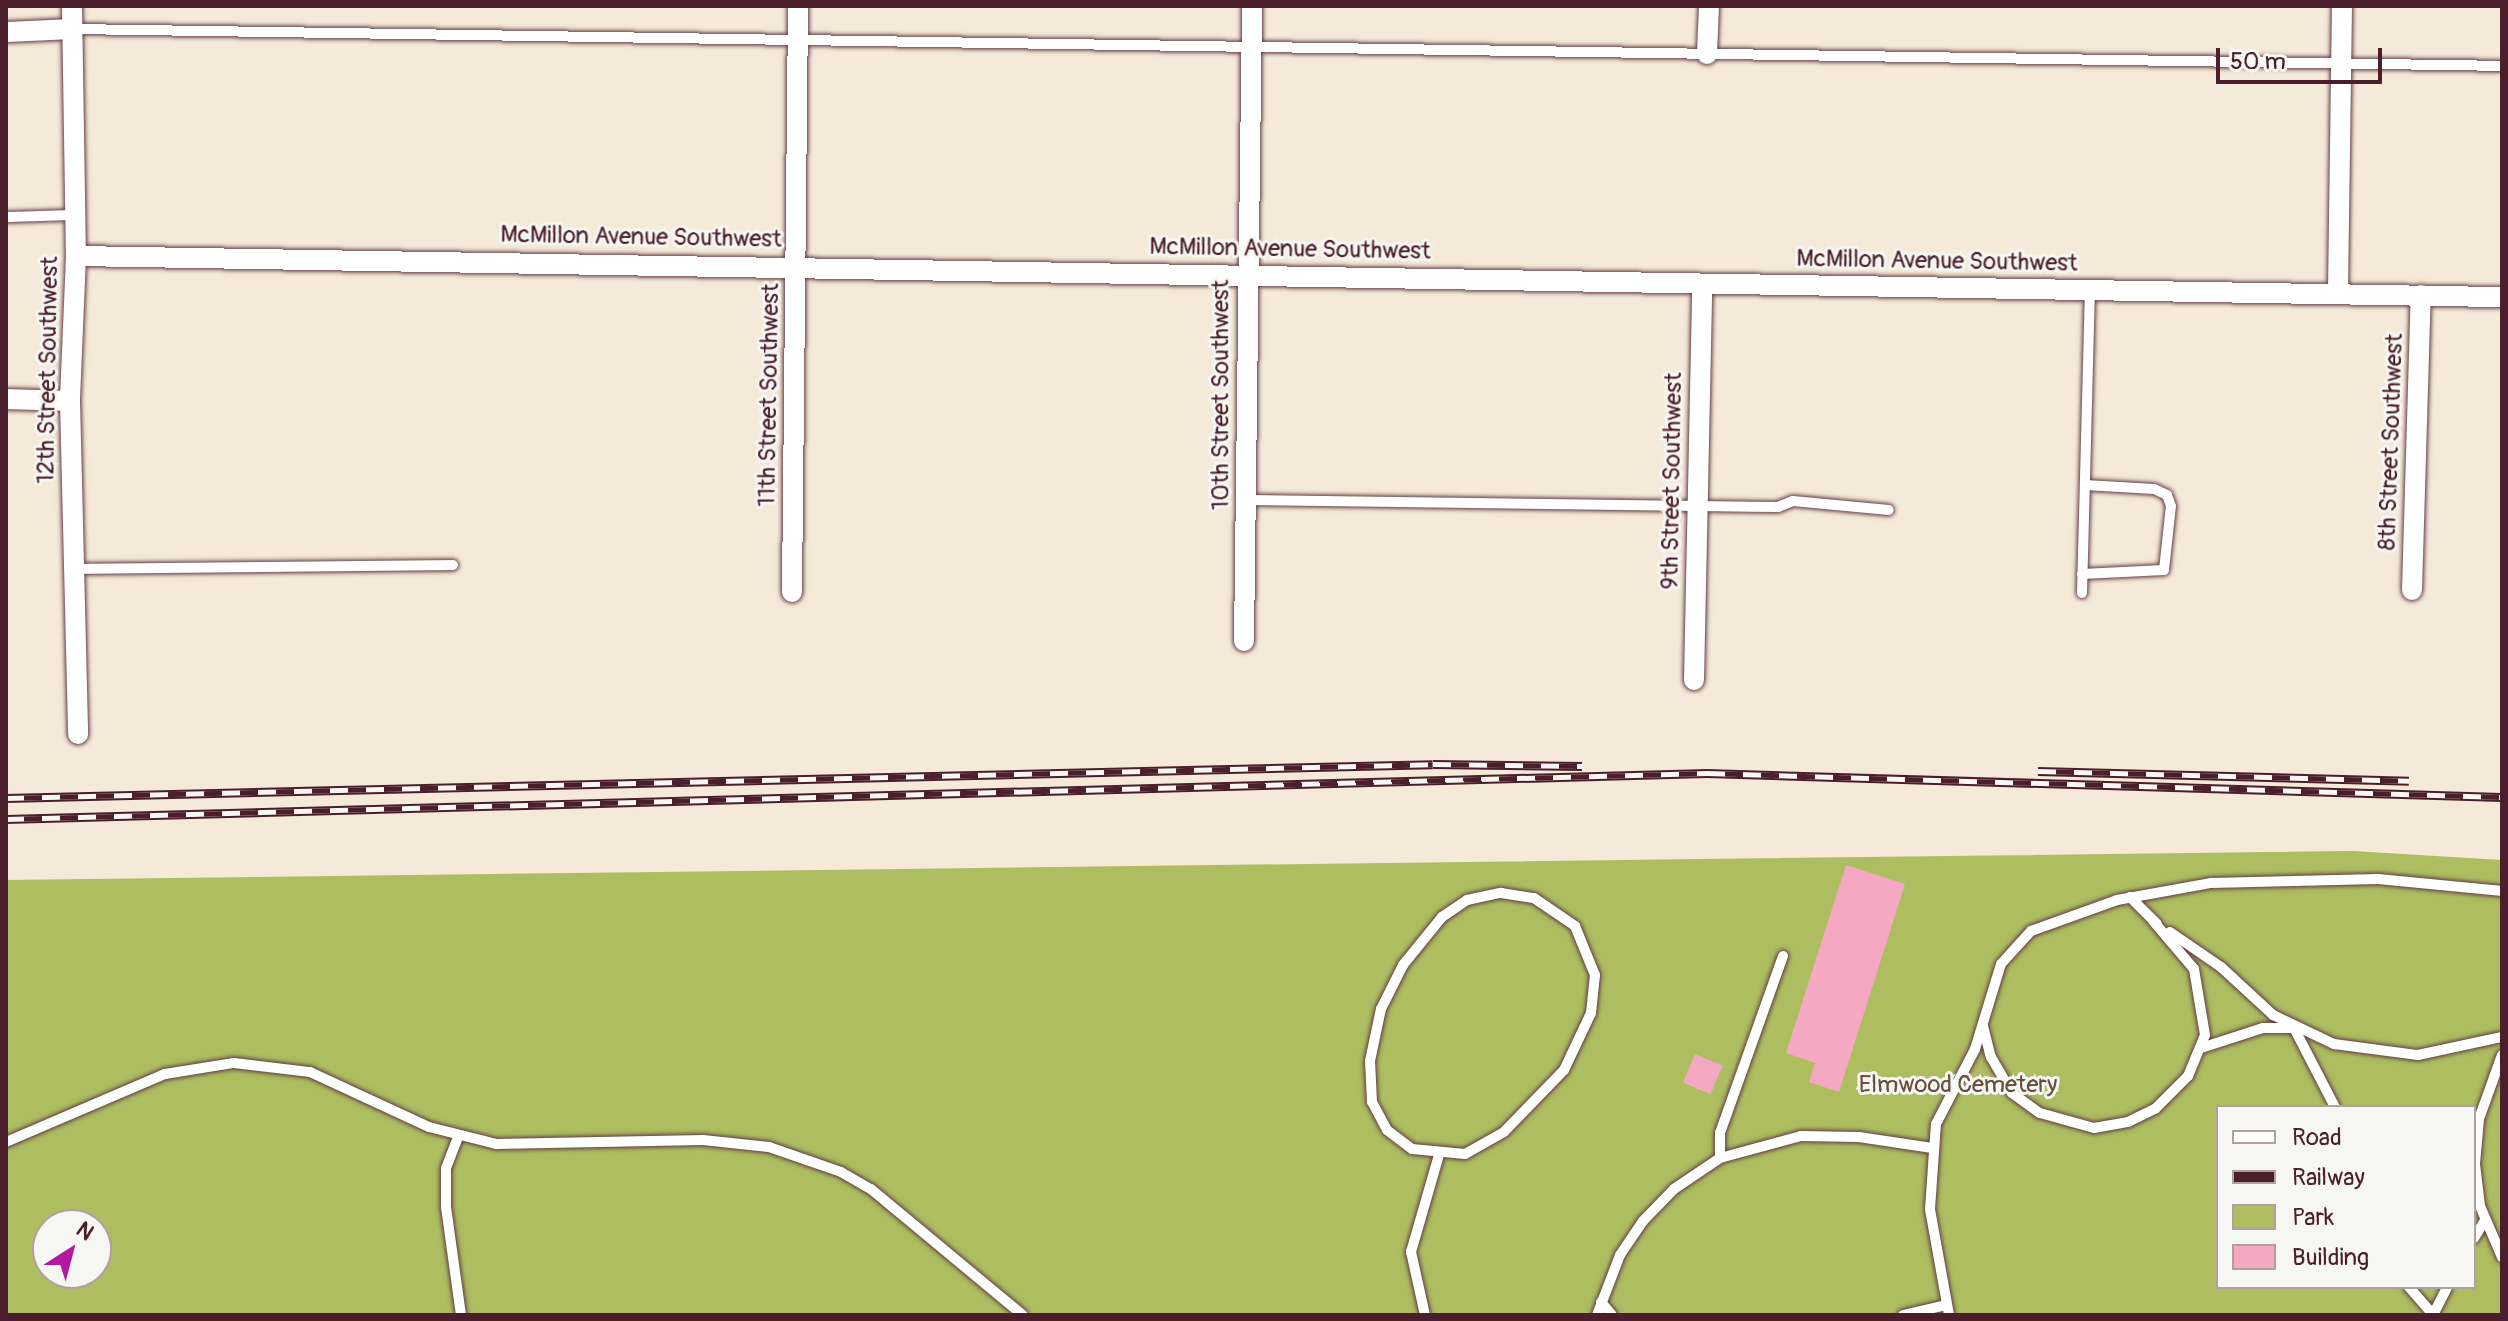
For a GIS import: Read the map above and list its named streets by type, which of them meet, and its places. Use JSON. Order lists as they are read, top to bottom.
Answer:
{
  "streets": {
    "street": [
      "McMillon Avenue Southwest",
      "12th Street Southwest",
      "11th Street Southwest",
      "10th Street Southwest",
      "8th Street Southwest",
      "9th Street Southwest"
    ]
  },
  "crossings": [
    ["McMillon Avenue Southwest", "12th Street Southwest"],
    ["McMillon Avenue Southwest", "11th Street Southwest"],
    ["McMillon Avenue Southwest", "10th Street Southwest"],
    ["McMillon Avenue Southwest", "8th Street Southwest"],
    ["McMillon Avenue Southwest", "9th Street Southwest"]
  ],
  "parks": ["Elmwood Cemetery"],
  "legend": [
    "Road",
    "Railway",
    "Park",
    "Building"
  ],
  "scale_bar": "50 m",
  "north": "top right"
}
